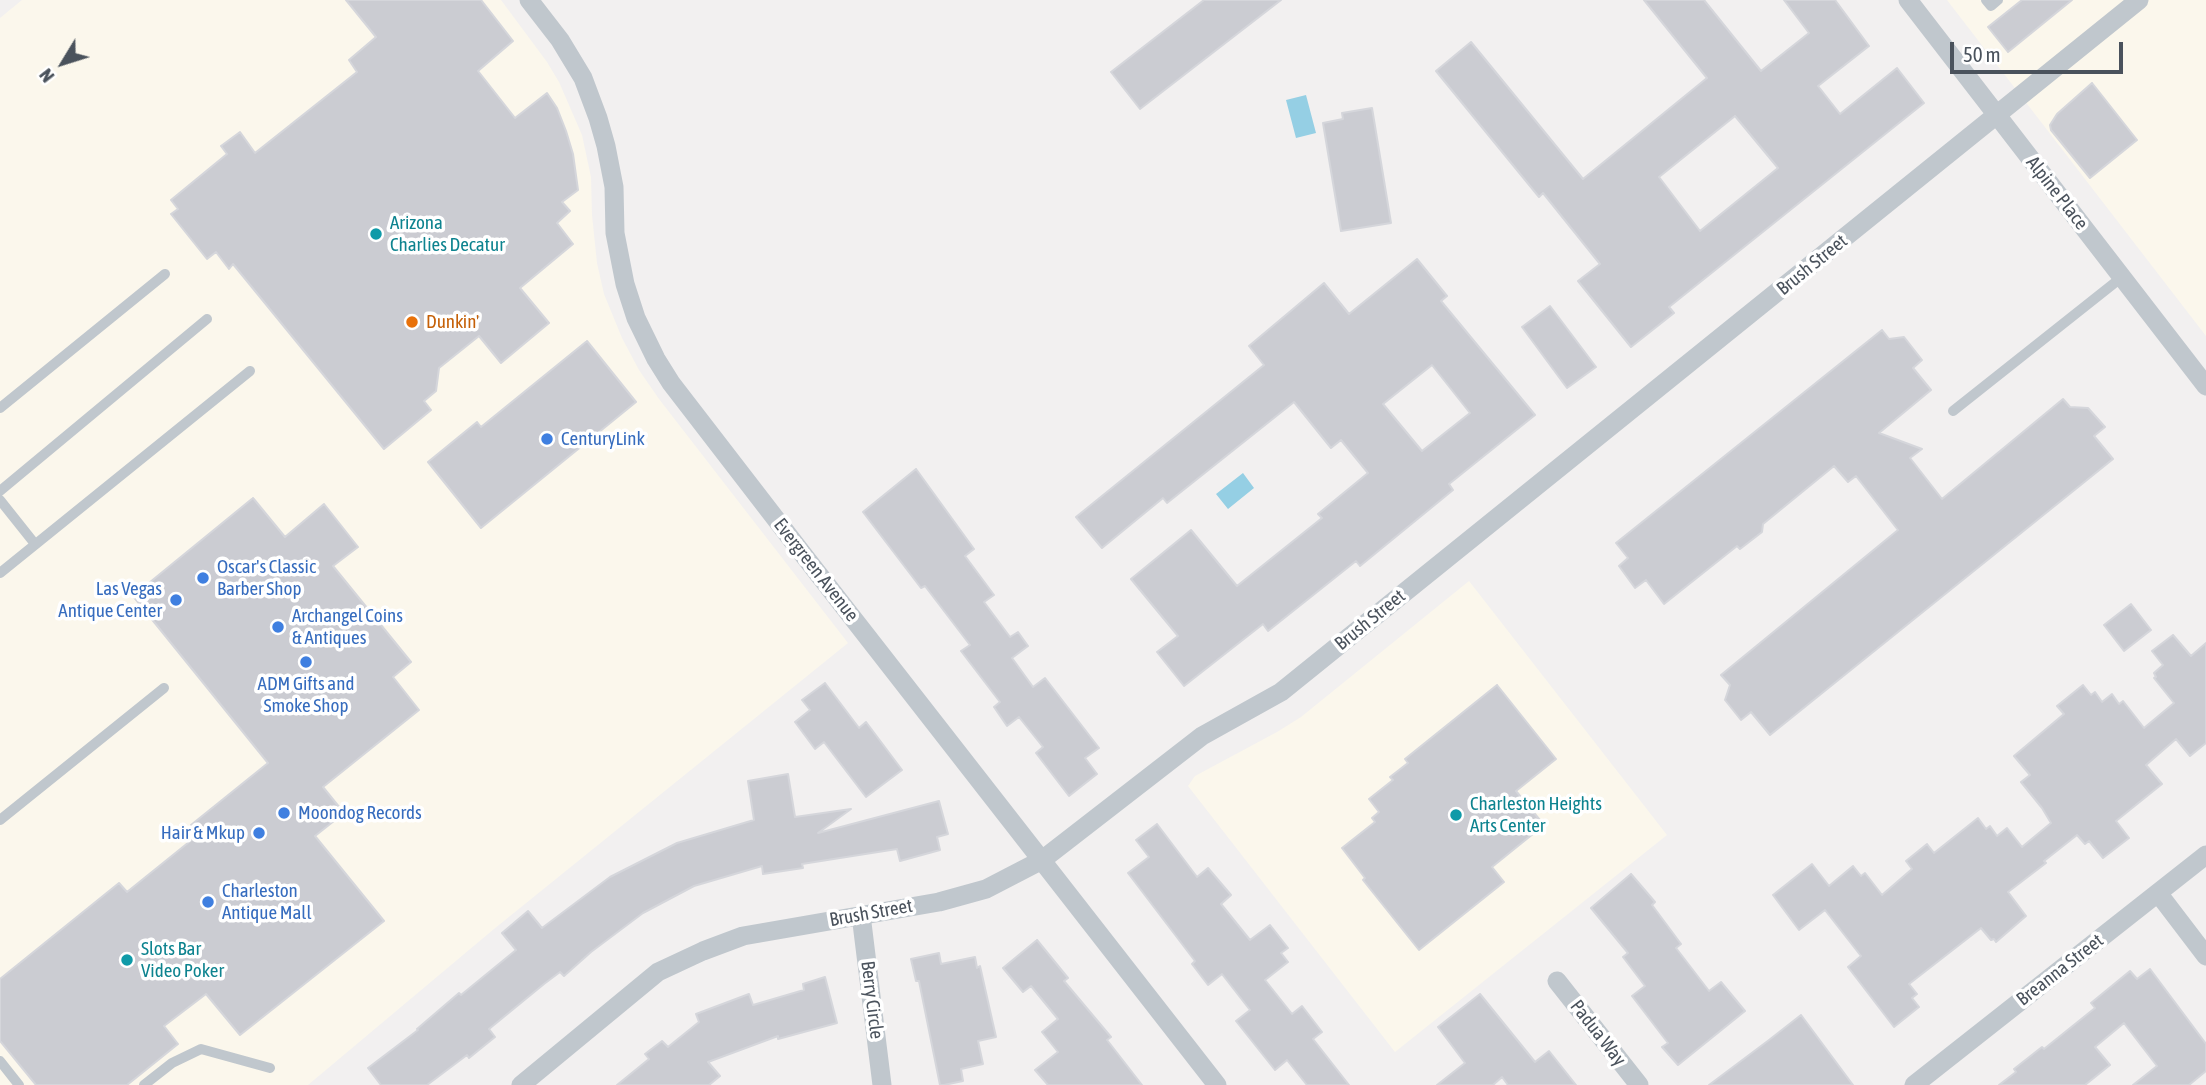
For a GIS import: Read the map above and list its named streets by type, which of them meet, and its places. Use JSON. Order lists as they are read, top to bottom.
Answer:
{
  "streets": {
    "street": [
      "Alpine Place",
      "Brush Street",
      "Evergreen Avenue",
      "Breanna Street",
      "Berry Circle",
      "Padua Way"
    ]
  },
  "crossings": [
    ["Alpine Place", "Brush Street"],
    ["Brush Street", "Evergreen Avenue"],
    ["Brush Street", "Berry Circle"]
  ],
  "places": [
    "Arizona Charlies Decatur",
    "Dunkin'",
    "CenturyLink",
    "Oscar's Classic Barber Shop",
    "Las Vegas Antique Center",
    "Archangel Coins & Antiques",
    "ADM Gifts and Smoke Shop",
    "Moondog Records",
    "Charleston Heights Arts Center",
    "Hair & Mkup",
    "Charleston Antique Mall",
    "Slots Bar Video Poker"
  ],
  "scale_bar": "50 m",
  "north": "bottom left"
}
